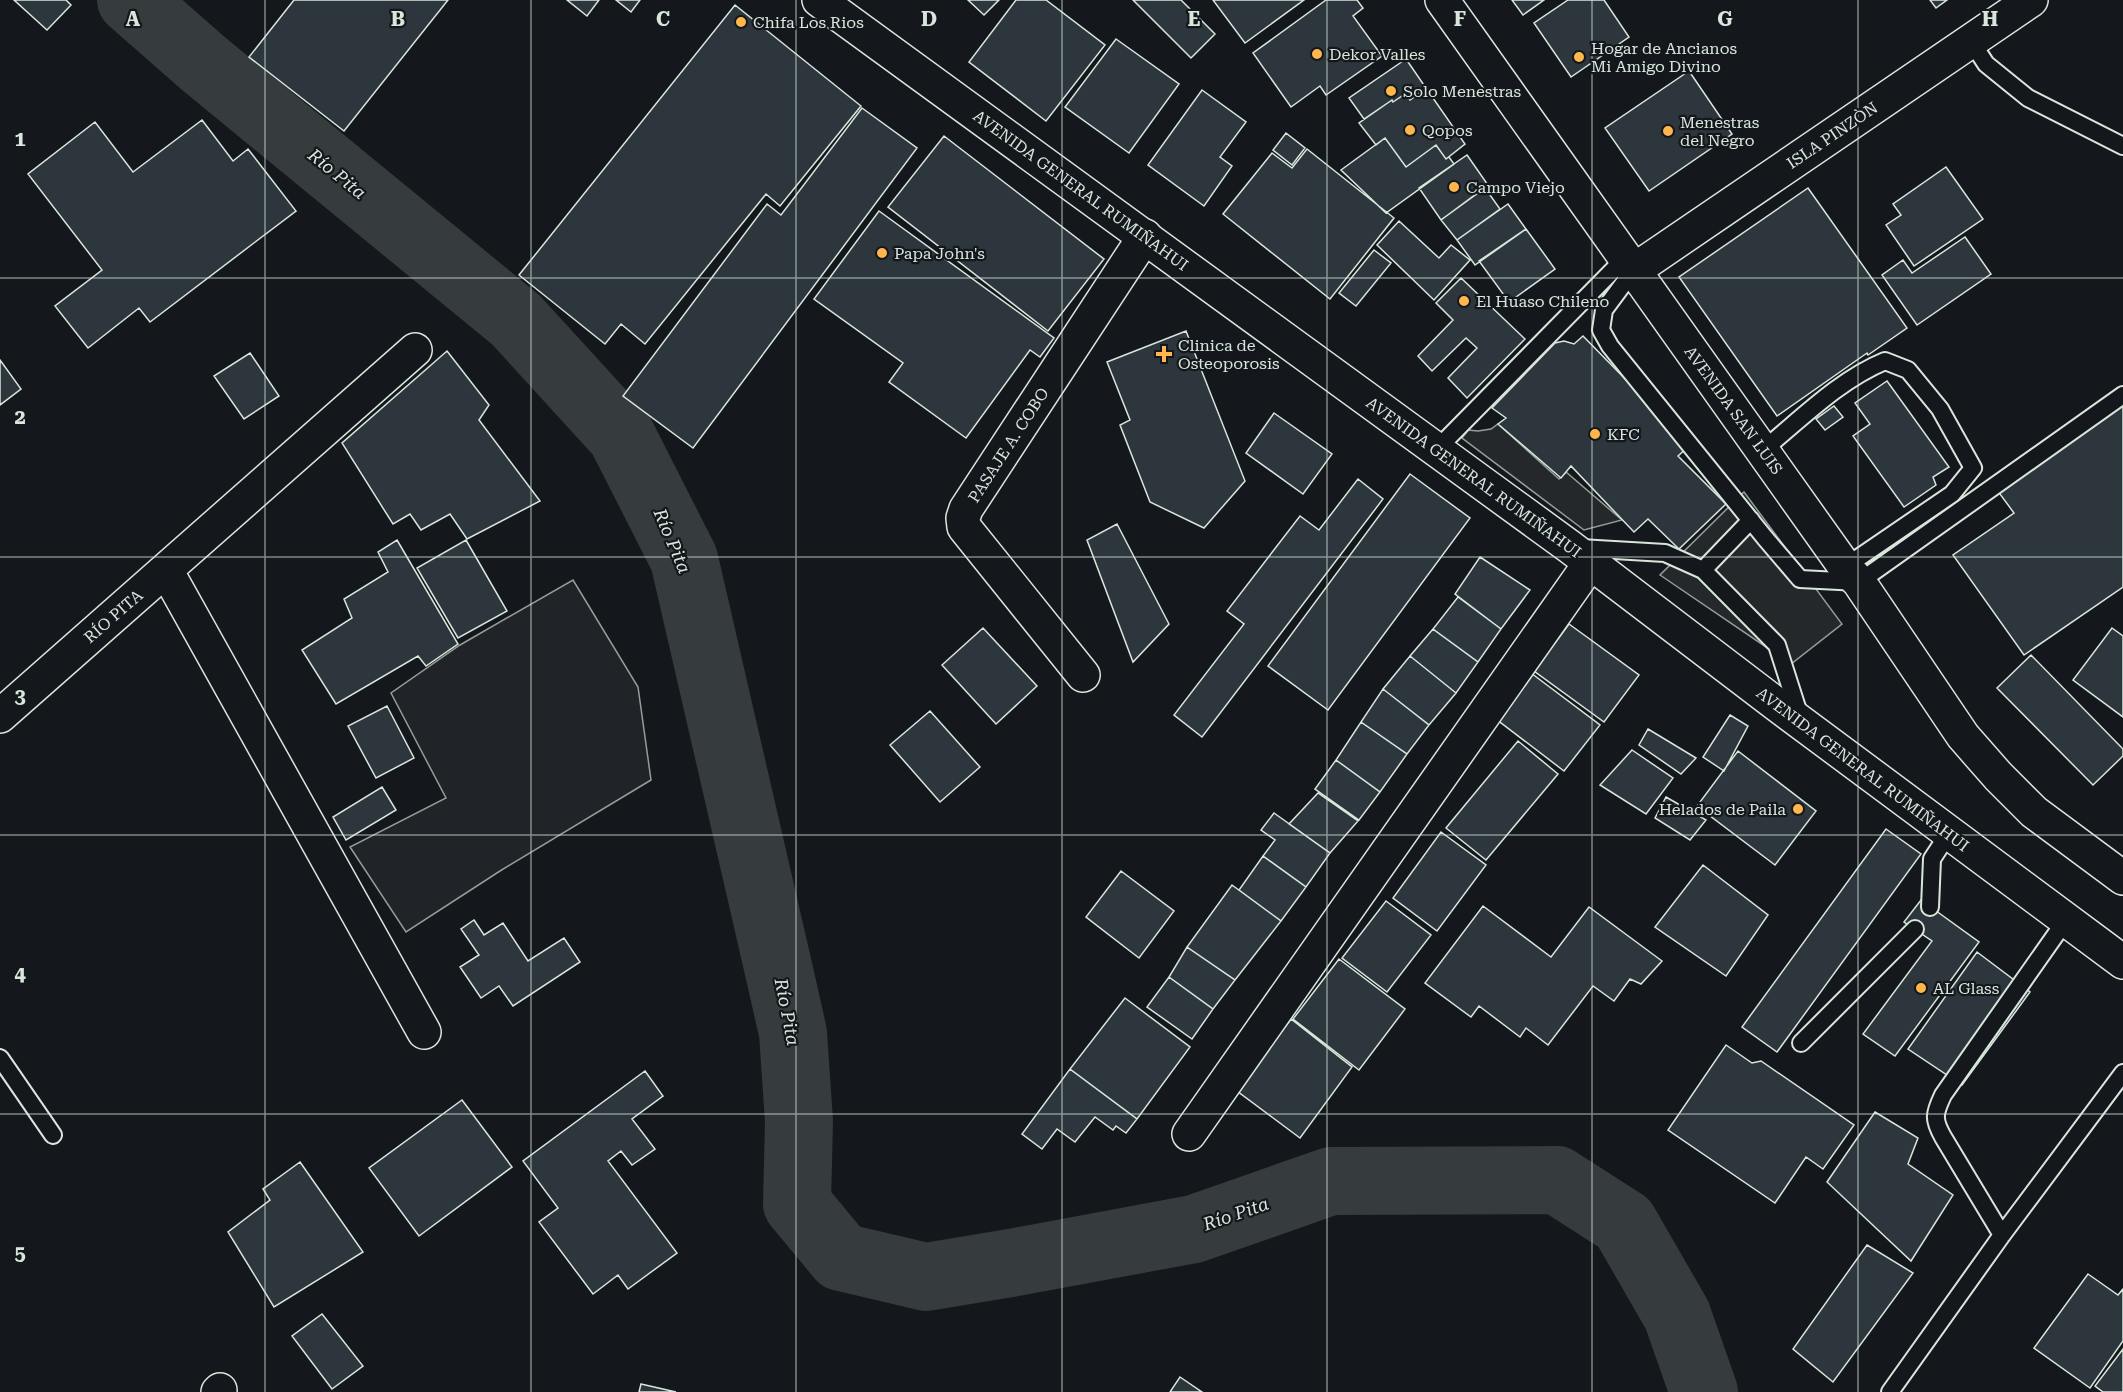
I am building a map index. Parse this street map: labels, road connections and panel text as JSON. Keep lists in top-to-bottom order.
{
  "streets": {
    "main road": [
      "ISLA PINZÒN",
      "AVENIDA GENERAL RUMIÑAHUI",
      "AVENIDA SAN LUIS",
      "PASAJE A. COBO",
      "RÍO PITA"
    ]
  },
  "crossings": [
    ["ISLA PINZÒN", "AVENIDA SAN LUIS"],
    ["AVENIDA GENERAL RUMIÑAHUI", "PASAJE A. COBO"]
  ],
  "water": ["Río Pita"],
  "places": {
    "other": [
      "Chifa Los Rios",
      "Dekor Valles",
      "Hogar de Ancianos Mi Amigo Divino",
      "Solo Menestras",
      "Qopos",
      "Menestras del Negro",
      "Campo Viejo",
      "Papa John's",
      "El Huaso Chileno",
      "KFC",
      "Helados de Paila",
      "AL Glass"
    ],
    "health": ["Clinica de Osteoporosis"]
  },
  "grid": {
    "columns": [
      "A",
      "B",
      "C",
      "D",
      "E",
      "F",
      "G",
      "H"
    ],
    "rows": [
      "1",
      "2",
      "3",
      "4",
      "5"
    ]
  }
}
